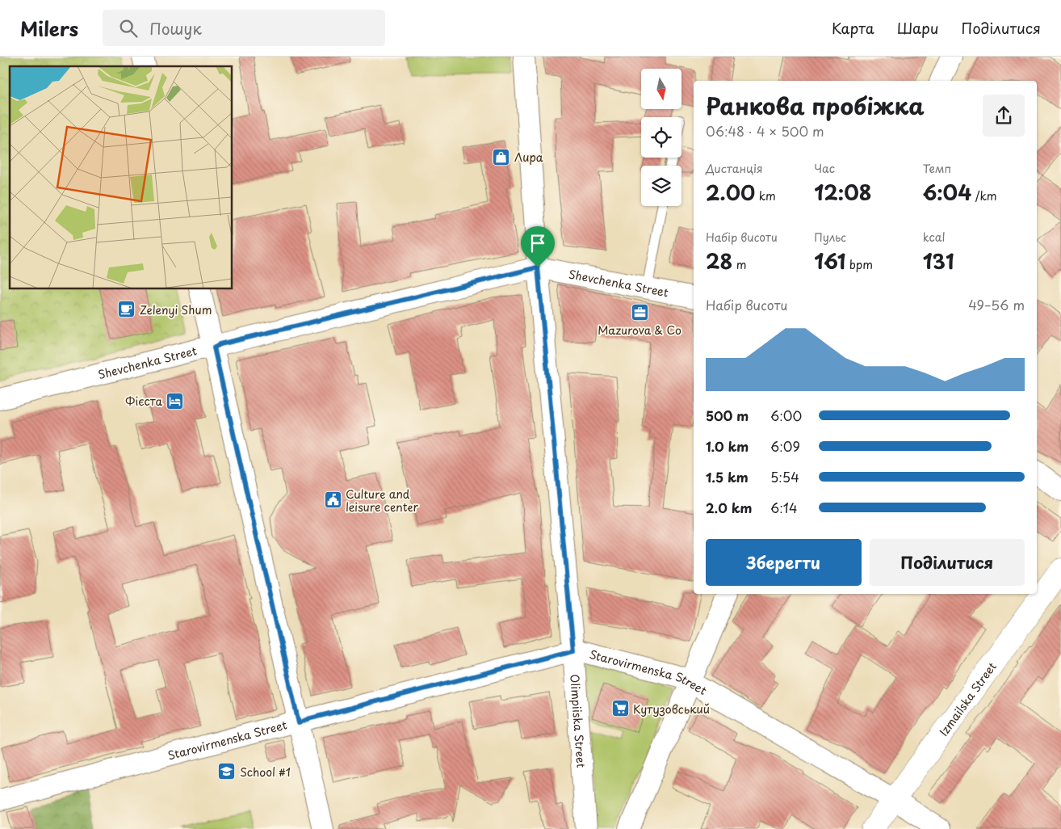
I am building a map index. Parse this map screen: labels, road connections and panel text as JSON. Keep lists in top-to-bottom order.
{
  "streets": {
    "main road": ["Izmailska Street"],
    "street": ["Shevchenka Street", "Starovirmenska Street", "Olimpiiska Street"]
  },
  "crossings": [
    ["Shevchenka Street", "Olimpiiska Street"],
    ["Starovirmenska Street", "Izmailska Street"],
    ["Starovirmenska Street", "Olimpiiska Street"]
  ],
  "places": {
    "shop": ["Лира"],
    "cafe": ["Zelenyi Shum"],
    "office": ["Mazurova & Co"],
    "hotel": ["Фієста"],
    "public building": ["Culture and leisure center"],
    "supermarket": ["Кутузовський"],
    "school or university": ["School #1"]
  },
  "north": "bottom",
  "page": {
    "header": "Milers",
    "search": "Пошук",
    "nav": ["Карта", "Шари", "Поділитися"],
    "heading": ["Ранкова пробіжка", "06:48 · 4 × 500 m"],
    "stats": [
      ["Дистанція", "2.00 km"],
      ["Час", "12:08"],
      ["Темп", "6:04 /km"],
      ["Набір висоти", "28 m"],
      ["Пульс", "161 bpm"],
      ["kcal", "131"]
    ],
    "chart": ["Набір висоти", "49–56 m"],
    "list": [
      {
        "name": "500 m",
        "note": "6:00"
      },
      {
        "name": "1.0 km",
        "note": "6:09"
      },
      {
        "name": "1.5 km",
        "note": "5:54"
      },
      {
        "name": "2.0 km",
        "note": "6:14"
      }
    ],
    "buttons": ["Зберегти", "Поділитися"]
  }
}
